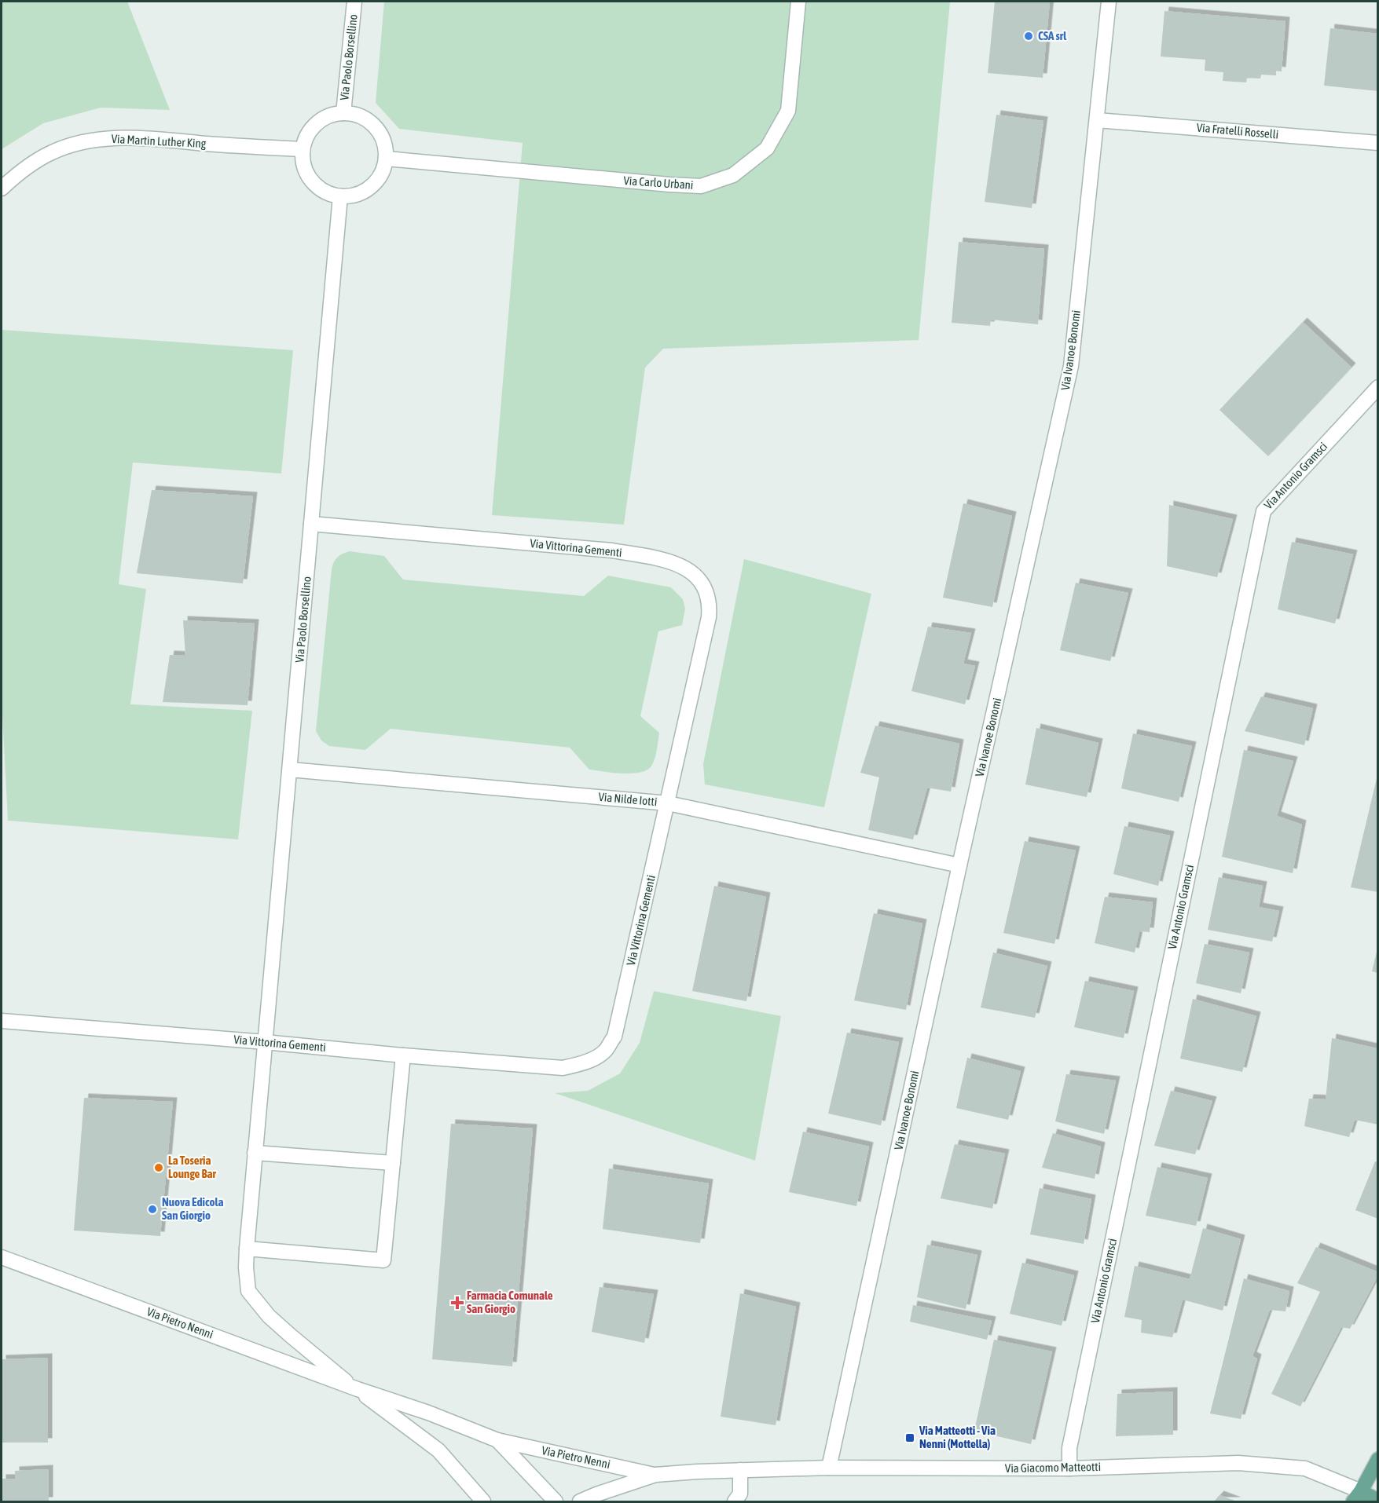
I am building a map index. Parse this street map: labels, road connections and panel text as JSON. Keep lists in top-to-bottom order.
{
  "streets": {
    "street": [
      "Via Paolo Borsellino",
      "Via Fratelli Rosselli",
      "Via Martin Luther King",
      "Via Carlo Urbani",
      "Via Ivanoe Bonomi",
      "Via Antonio Gramsci",
      "Via Vittorina Gementi",
      "Via Nilde Iotti",
      "Via Pietro Nenni",
      "Via Giacomo Matteotti"
    ]
  },
  "crossings": [
    ["Via Paolo Borsellino", "Via Martin Luther King"],
    ["Via Paolo Borsellino", "Via Carlo Urbani"],
    ["Via Paolo Borsellino", "Via Vittorina Gementi"],
    ["Via Paolo Borsellino", "Via Nilde Iotti"],
    ["Via Paolo Borsellino", "Via Pietro Nenni"],
    ["Via Fratelli Rosselli", "Via Ivanoe Bonomi"],
    ["Via Martin Luther King", "Via Carlo Urbani"],
    ["Via Ivanoe Bonomi", "Via Nilde Iotti"],
    ["Via Ivanoe Bonomi", "Via Giacomo Matteotti"],
    ["Via Antonio Gramsci", "Via Giacomo Matteotti"],
    ["Via Vittorina Gementi", "Via Nilde Iotti"],
    ["Via Pietro Nenni", "Via Giacomo Matteotti"]
  ],
  "places": {
    "other": ["CSA srl", "La Toseria Lounge Bar", "Nuova Edicola San Giorgio"],
    "health": ["Farmacia Comunale San Giorgio"],
    "transit": ["Via Matteotti - Via Nenni (Mottella)"]
  }
}
